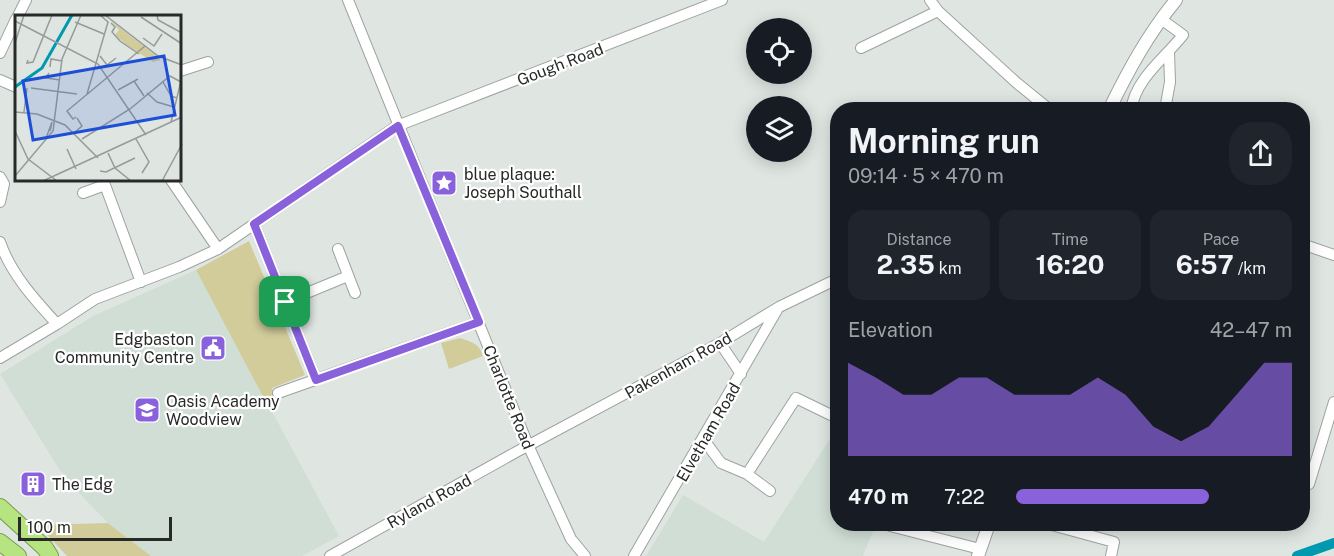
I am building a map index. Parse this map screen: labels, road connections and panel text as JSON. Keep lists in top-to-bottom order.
{
  "streets": {
    "street": [
      "Gough Road",
      "Pakenham Road",
      "Charlotte Road",
      "Elvetham Road",
      "Ryland Road"
    ]
  },
  "crossings": [
    ["Gough Road", "Charlotte Road"],
    ["Pakenham Road", "Charlotte Road"],
    ["Pakenham Road", "Elvetham Road"],
    ["Pakenham Road", "Ryland Road"],
    ["Charlotte Road", "Ryland Road"]
  ],
  "places": {
    "place": ["blue plaque: Joseph Southall"],
    "public building": ["Edgbaston Community Centre"],
    "school or university": ["Oasis Academy Woodview"],
    "building": ["The Edg"]
  },
  "scale_bar": "100 m",
  "page": {
    "heading": ["Morning run", "09:14 · 5 × 470 m"],
    "stats": [
      ["Distance", "2.35 km"],
      ["Time", "16:20"],
      ["Pace", "6:57 /km"]
    ],
    "chart": ["Elevation", "42–47 m"],
    "list": [
      {
        "name": "470 m",
        "note": "7:22"
      }
    ],
    "scale": "100 m"
  }
}
